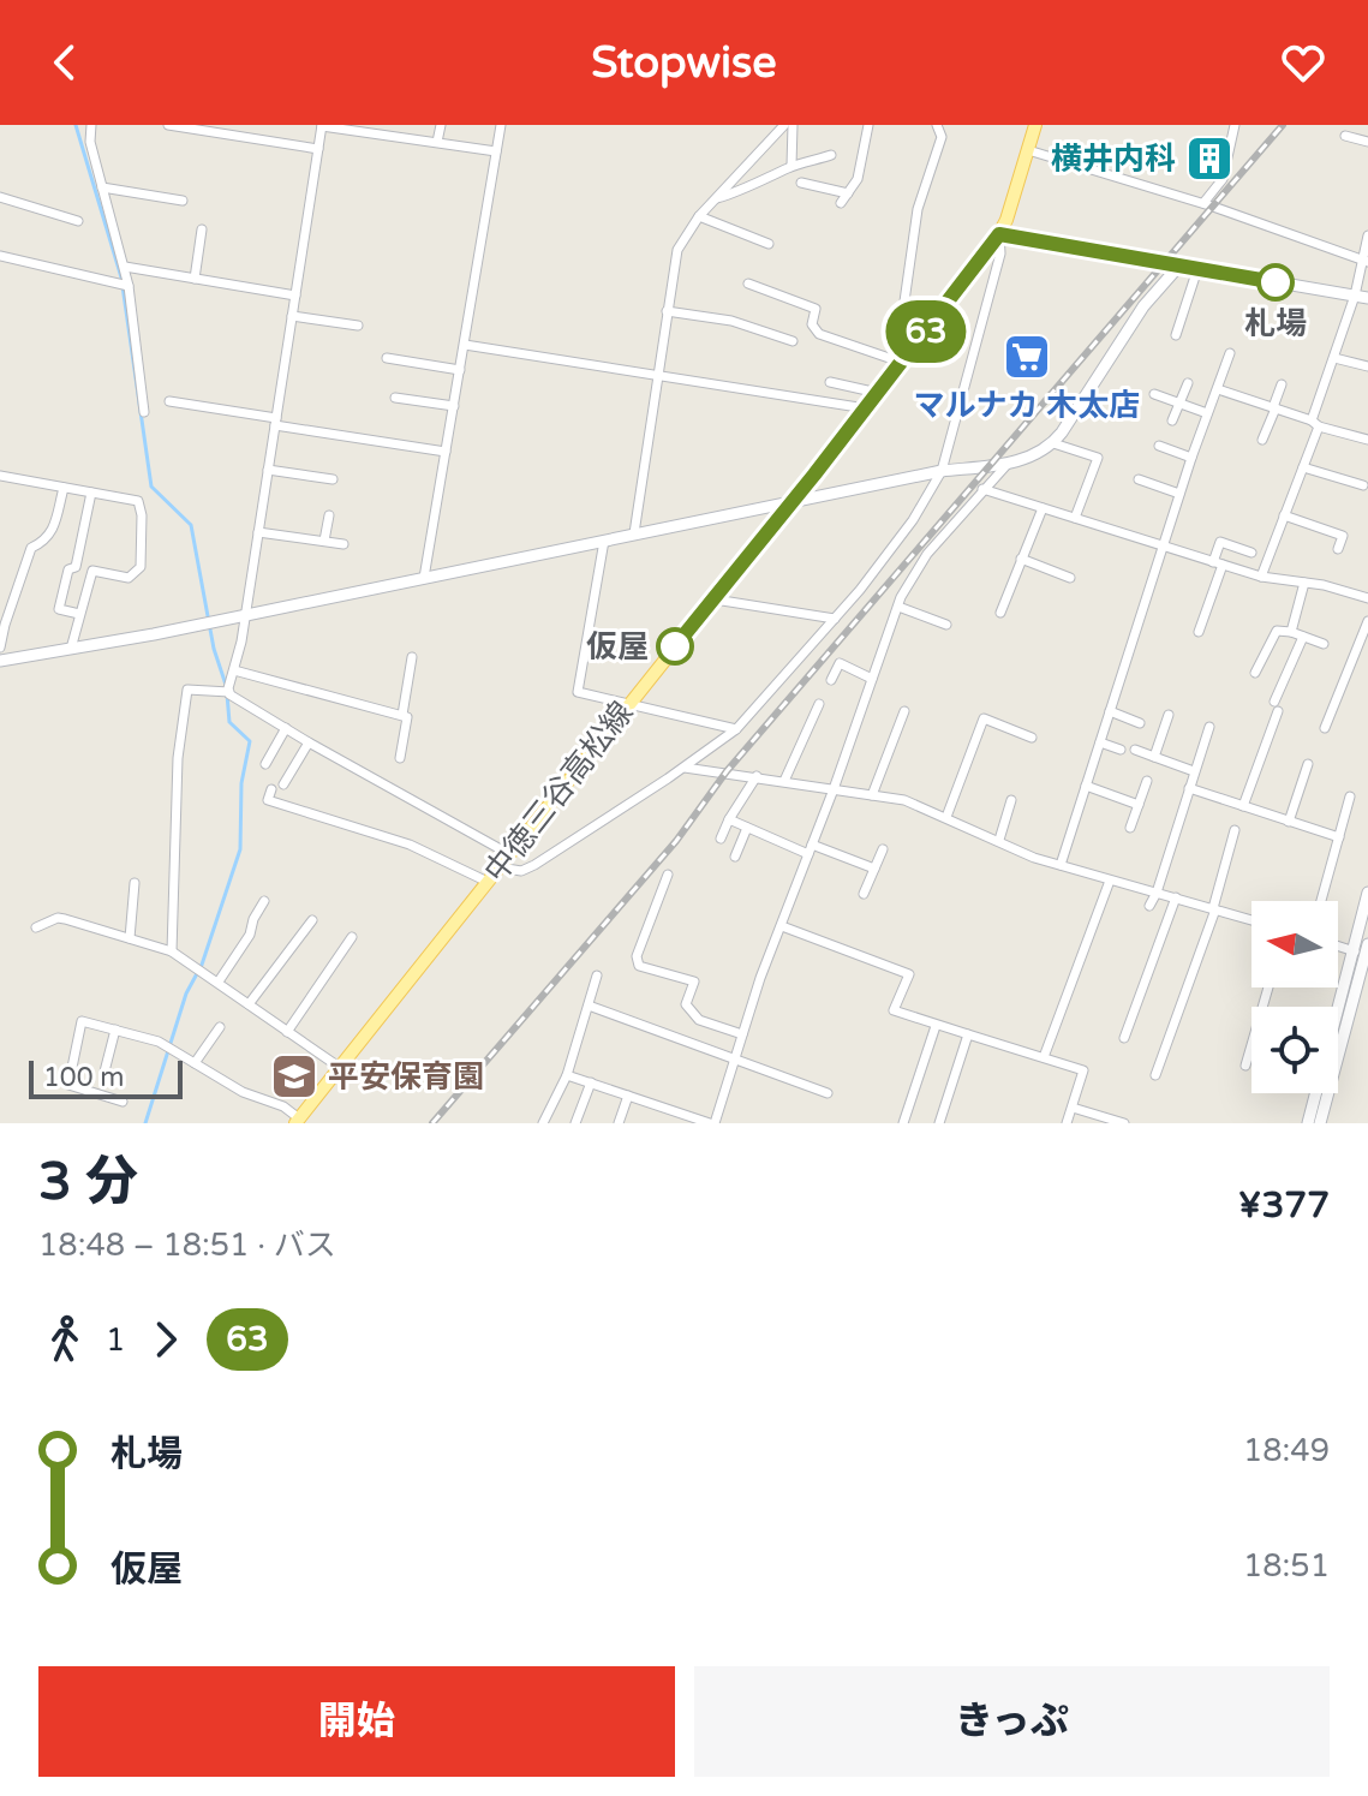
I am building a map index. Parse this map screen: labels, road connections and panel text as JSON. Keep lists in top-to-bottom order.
{
  "streets": {
    "main road": ["中徳三谷高松線"]
  },
  "places": {
    "building": ["横井内科"],
    "other": ["札場", "仮屋"],
    "supermarket": ["マルナカ 木太店"],
    "school or university": ["平安保育園"]
  },
  "lines": ["bus line 63"],
  "scale_bar": "100 m",
  "north": "left",
  "page": {
    "header": "Stopwise",
    "on_map": "63",
    "scale": "100 m",
    "heading": ["3 分", "18:48 – 18:51 · バス", "¥377"],
    "legs": ["1", "63"],
    "list": [
      {
        "name": "札場",
        "value": "18:49"
      },
      {
        "name": "仮屋",
        "value": "18:51"
      }
    ],
    "buttons": ["開始", "きっぷ"]
  }
}
